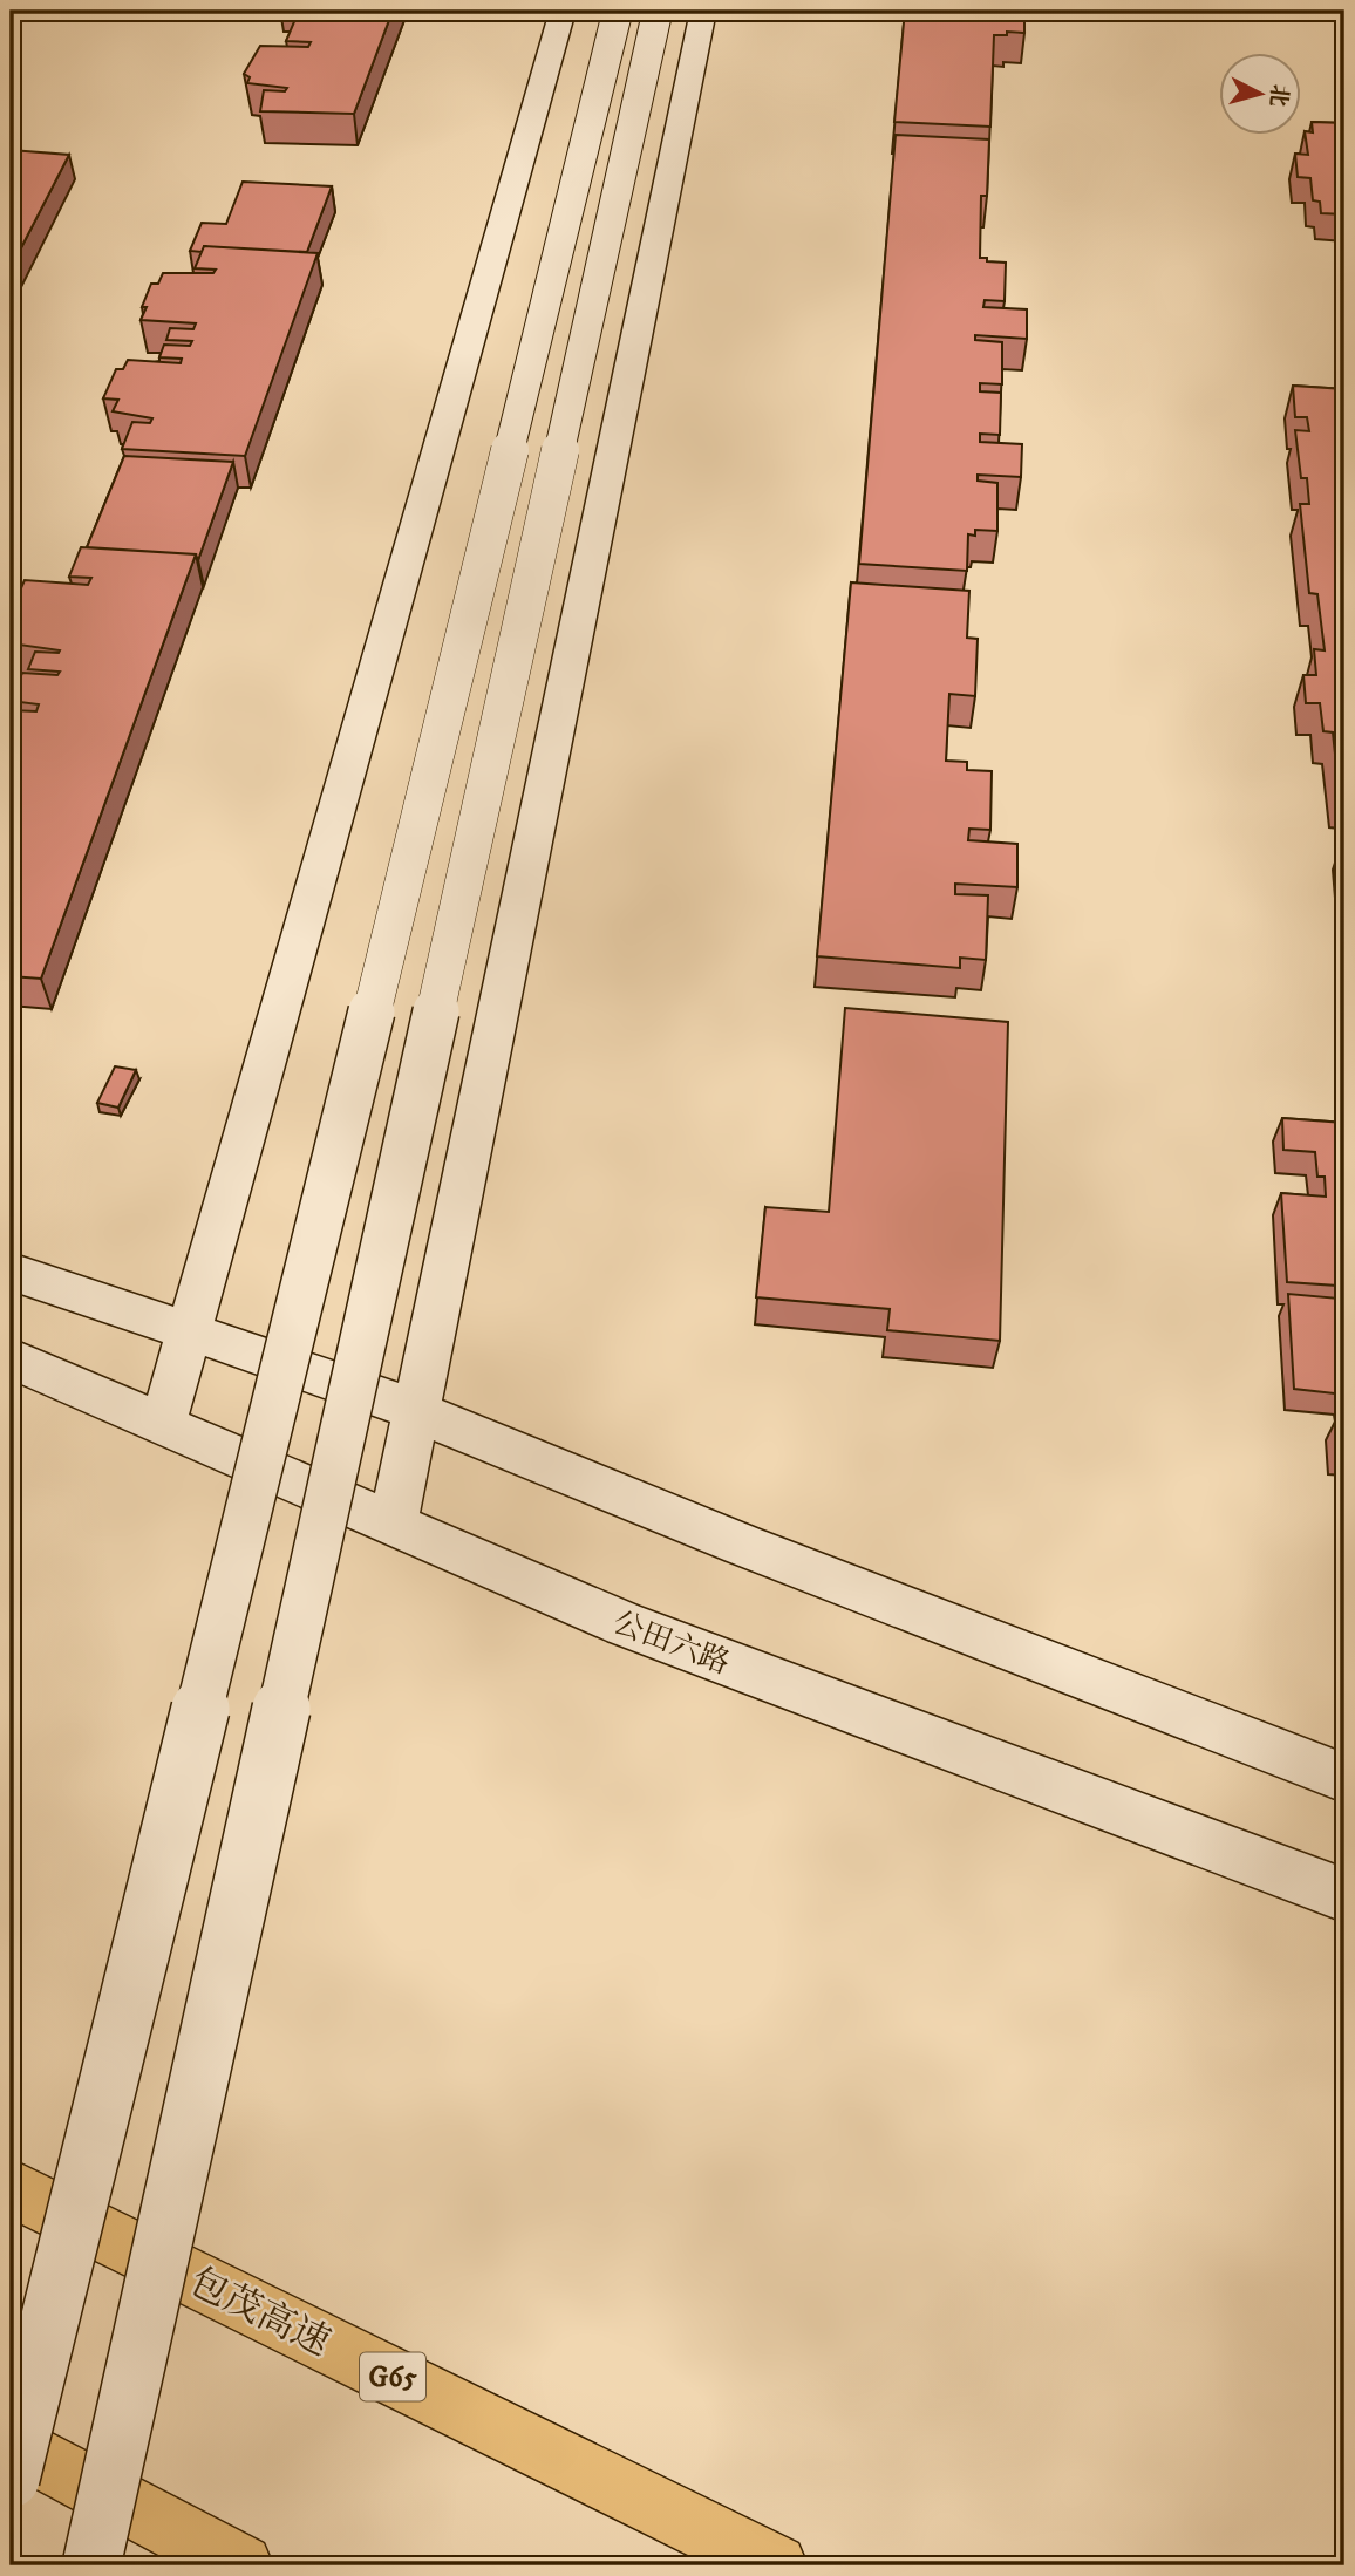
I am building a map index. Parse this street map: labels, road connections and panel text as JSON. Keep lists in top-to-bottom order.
{
  "streets": {
    "highway": ["包茂高速", "G65"],
    "street": ["公田六路"]
  },
  "north": "right"
}
